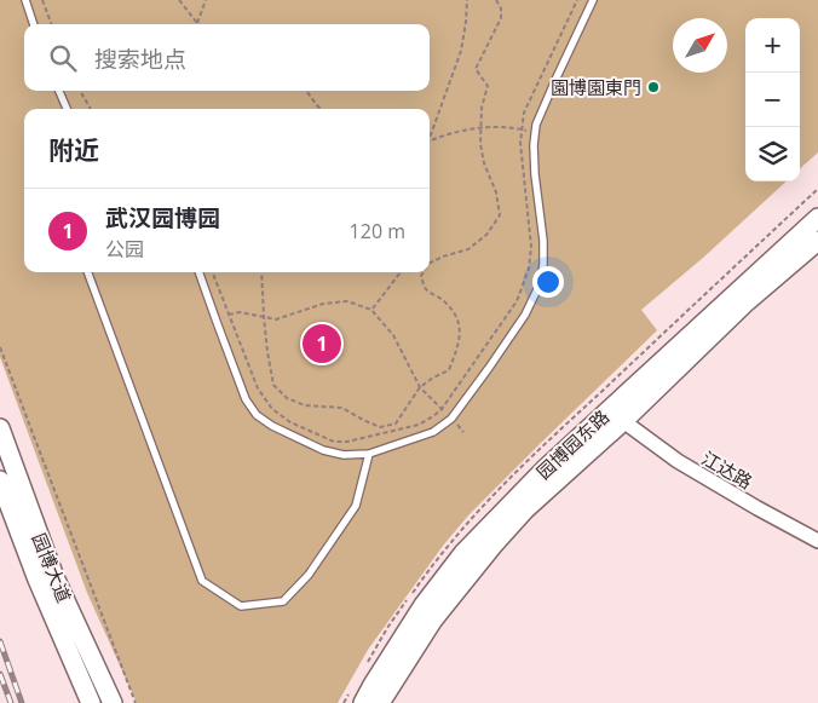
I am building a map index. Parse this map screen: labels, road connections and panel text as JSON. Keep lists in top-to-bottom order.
{
  "streets": {
    "main road": ["园博园东路", "园博大道"],
    "street": ["江达路"]
  },
  "crossings": [
    ["园博园东路", "江达路"]
  ],
  "places": ["園博園東門"],
  "north": "top right",
  "page": {
    "map_buttons": ["+", "−"],
    "search": "搜索地点",
    "heading": "附近",
    "list": [
      {
        "mark": "1",
        "name": "武汉园博园",
        "note": "公园",
        "value": "120 m"
      }
    ],
    "pins": "1"
  }
}
